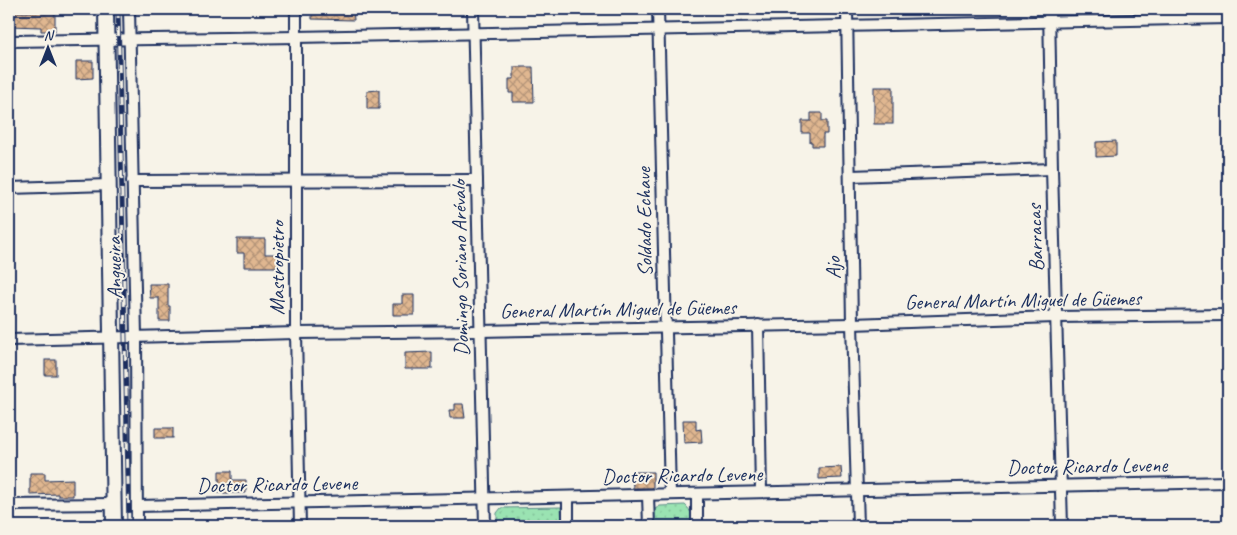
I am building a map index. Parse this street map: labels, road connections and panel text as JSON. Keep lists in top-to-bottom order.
{
  "streets": {
    "street": [
      "Soldado Echave",
      "Barracas",
      "Angueira",
      "Mastropietro",
      "Domingo Soriano Arévalo",
      "Ajo",
      "General Martín Miguel de Güemes",
      "Doctor Ricardo Levene"
    ]
  },
  "crossings": [
    ["Soldado Echave", "General Martín Miguel de Güemes"],
    ["Soldado Echave", "Doctor Ricardo Levene"],
    ["Barracas", "General Martín Miguel de Güemes"],
    ["Barracas", "Doctor Ricardo Levene"],
    ["Angueira", "General Martín Miguel de Güemes"],
    ["Angueira", "Doctor Ricardo Levene"],
    ["Mastropietro", "General Martín Miguel de Güemes"],
    ["Mastropietro", "Doctor Ricardo Levene"],
    ["Domingo Soriano Arévalo", "General Martín Miguel de Güemes"],
    ["Domingo Soriano Arévalo", "Doctor Ricardo Levene"],
    ["Ajo", "General Martín Miguel de Güemes"],
    ["Ajo", "Doctor Ricardo Levene"]
  ],
  "north": "top"
}
